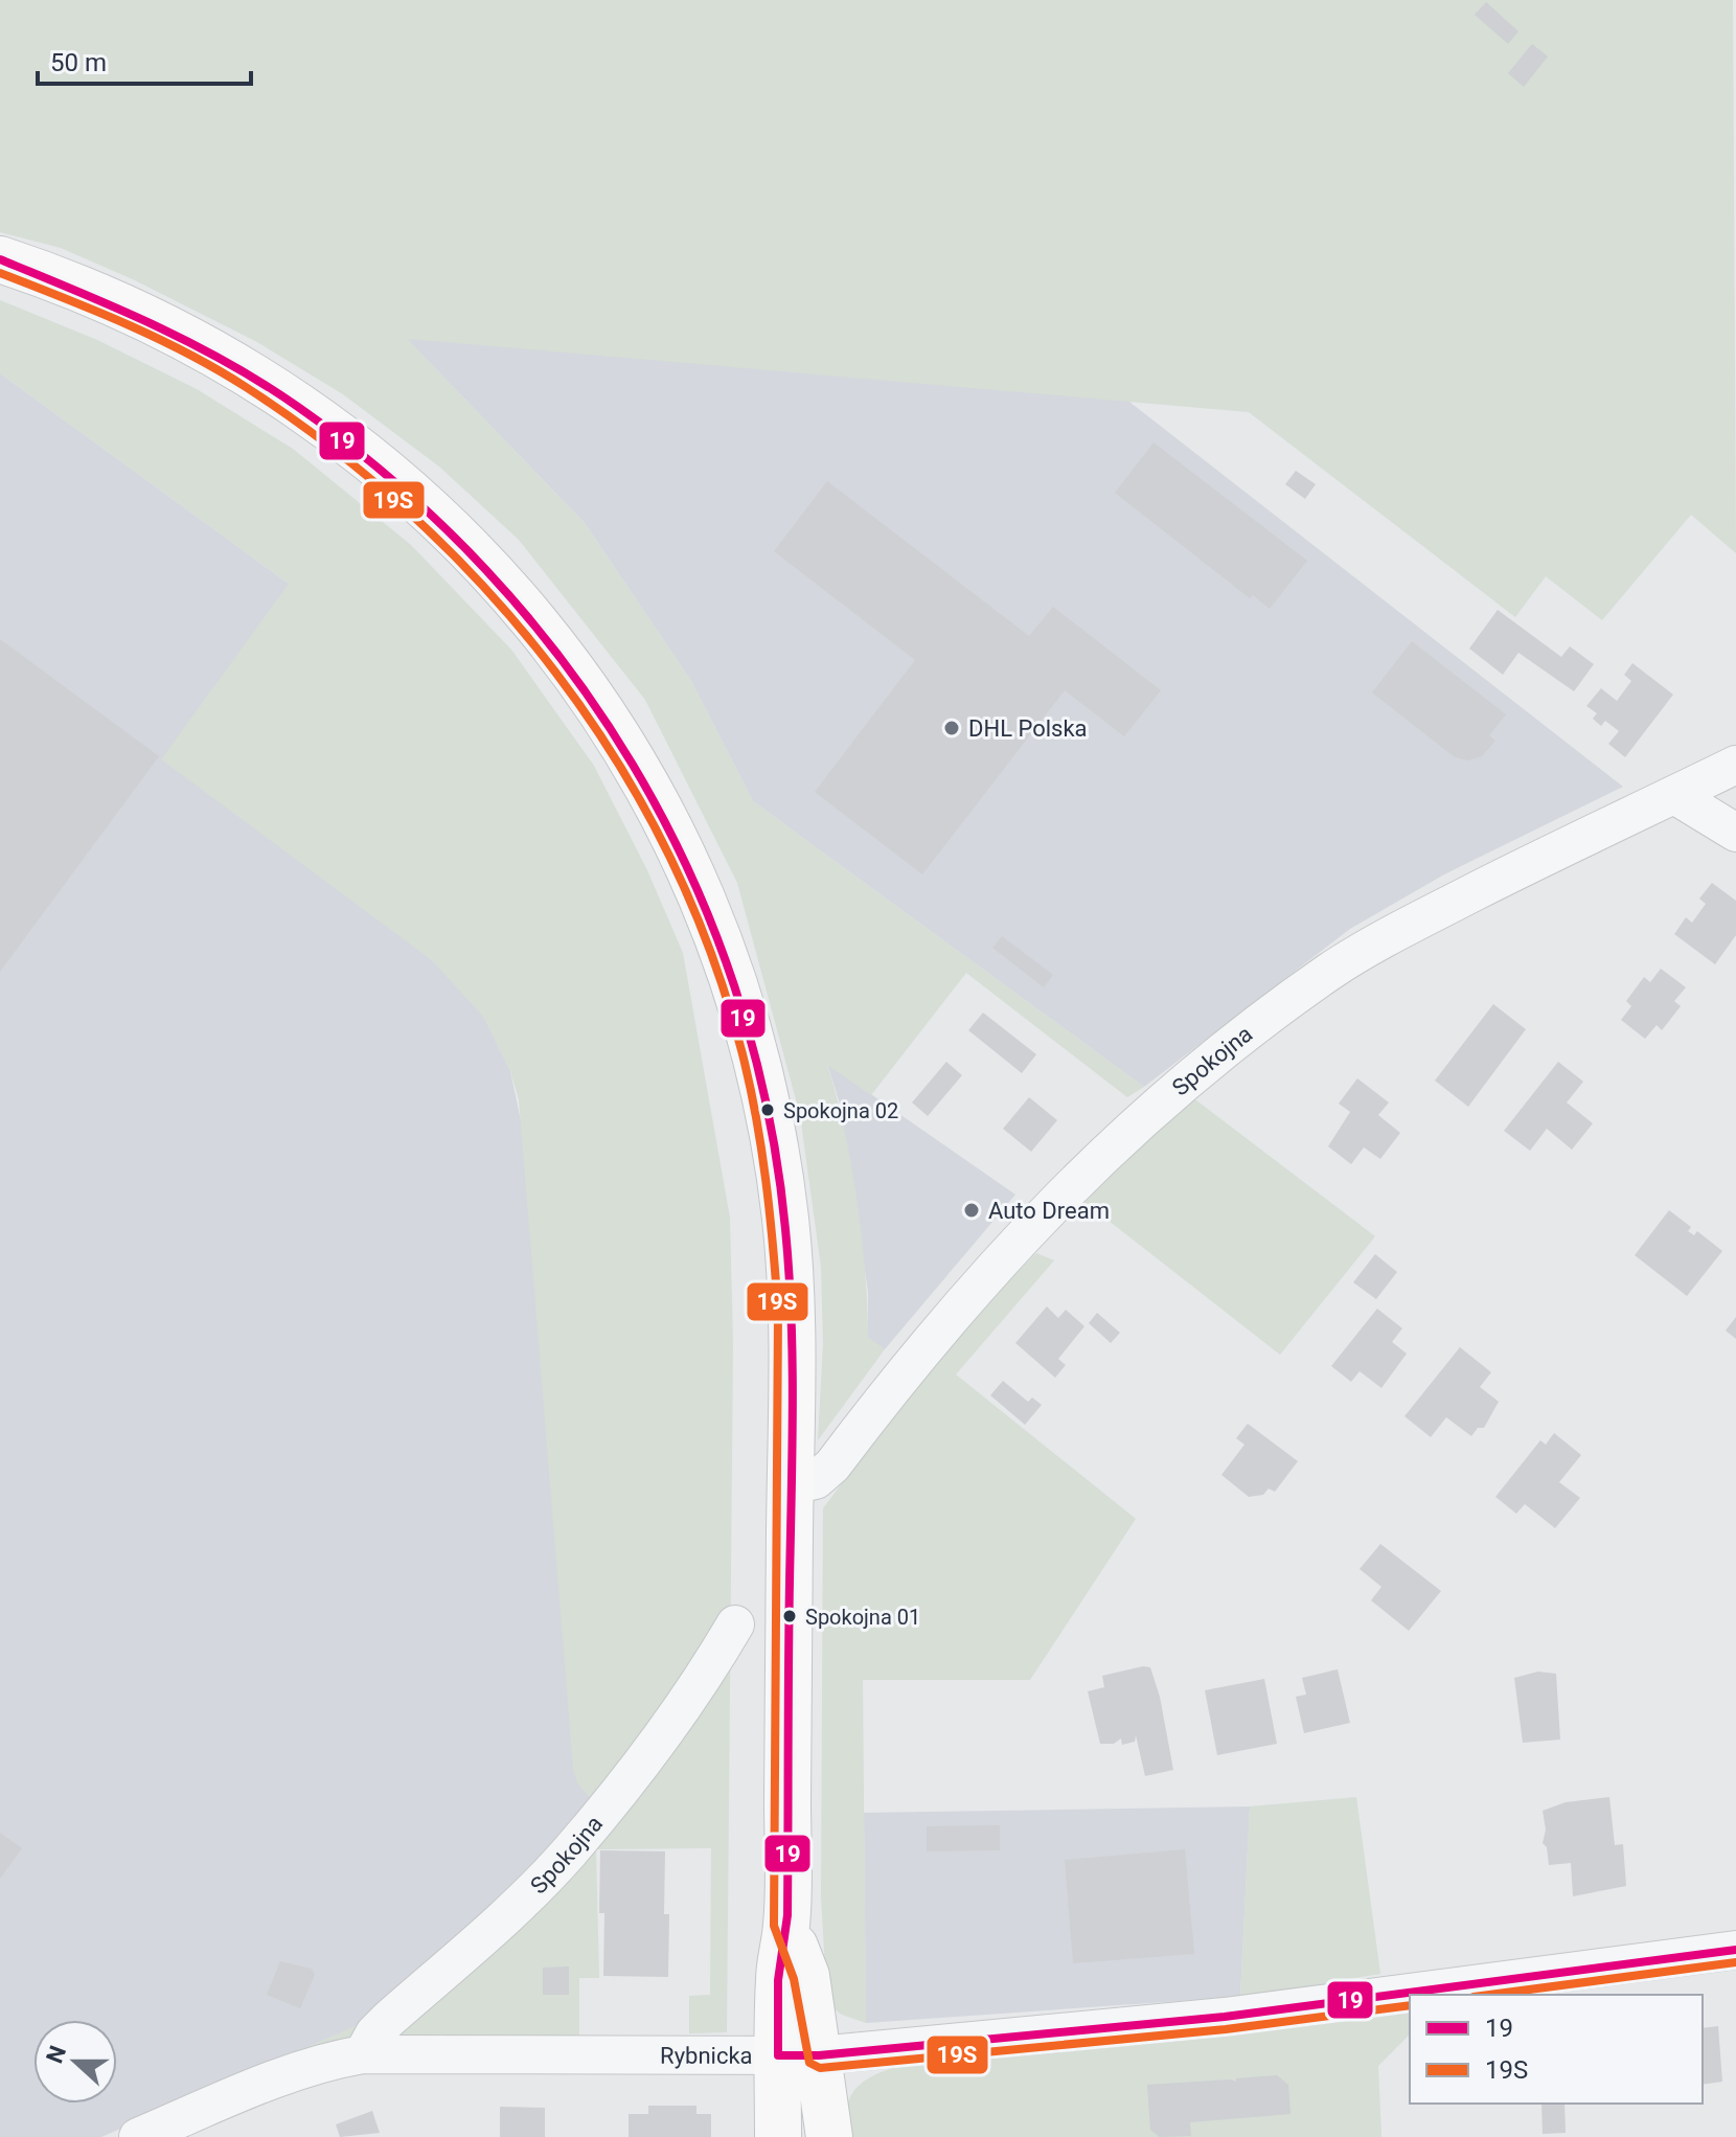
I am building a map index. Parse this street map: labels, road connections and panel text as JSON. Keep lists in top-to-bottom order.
{
  "streets": {
    "street": ["Spokojna", "Rybnicka"]
  },
  "crossings": [
    ["Spokojna", "Rybnicka"]
  ],
  "places": [
    "DHL Polska",
    "Spokojna 02",
    "Auto Dream",
    "Spokojna 01"
  ],
  "lines": ["transit line 19", "transit line 19S"],
  "legend": ["19", "19S"],
  "scale_bar": "50 m",
  "north": "left"
}
